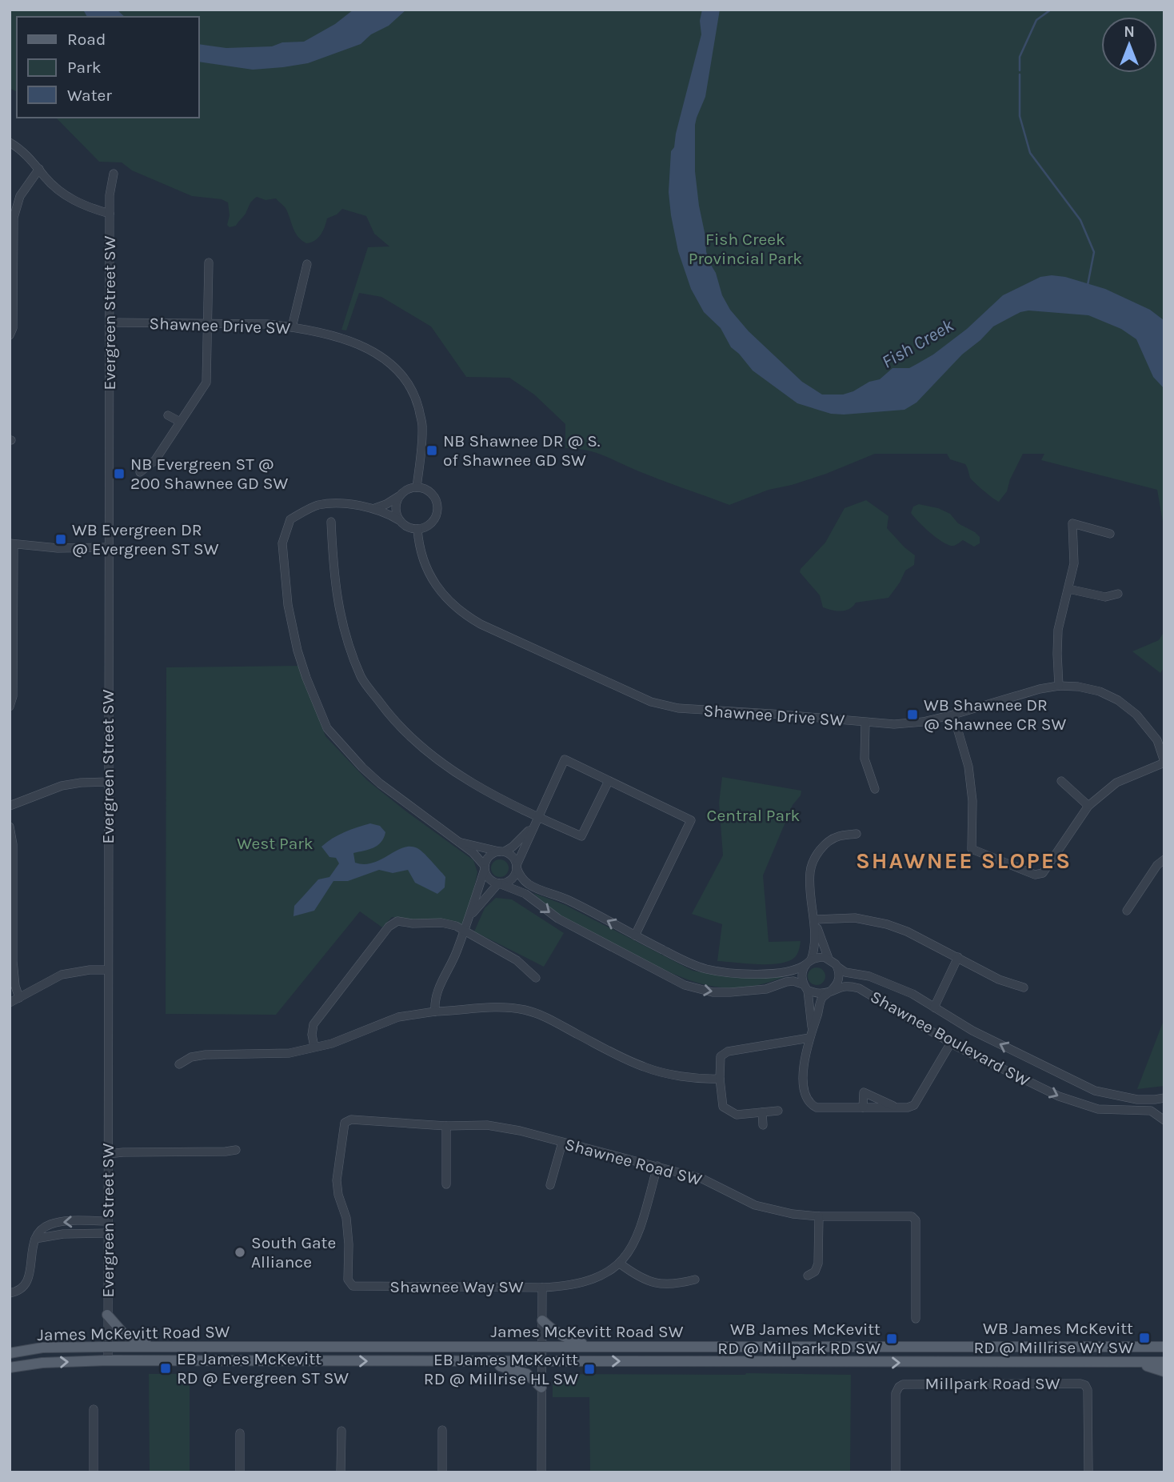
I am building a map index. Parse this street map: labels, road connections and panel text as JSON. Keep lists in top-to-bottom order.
{
  "streets": {
    "main road": ["James McKevitt Road SW"],
    "street": [
      "Evergreen Street SW",
      "Shawnee Drive SW",
      "Shawnee Boulevard SW",
      "Shawnee Road SW",
      "Shawnee Way SW",
      "Millpark Road SW"
    ]
  },
  "crossings": [
    ["Evergreen Street SW", "Shawnee Drive SW"],
    ["Evergreen Street SW", "James McKevitt Road SW"],
    ["Shawnee Road SW", "Shawnee Way SW"]
  ],
  "districts": ["SHAWNEE SLOPES"],
  "water": ["Fish Creek"],
  "parks": ["Fish Creek Provincial Park", "Central Park", "West Park"],
  "places": {
    "transit": [
      "NB Shawnee DR @ S. of Shawnee GD SW",
      "NB Evergreen ST @ 200 Shawnee GD SW",
      "WB Evergreen DR @ Evergreen ST SW",
      "WB Shawnee DR @ Shawnee CR SW",
      "WB James McKevitt RD @ Millrise WY SW",
      "WB James McKevitt RD @ Millpark RD SW",
      "EB James McKevitt RD @ Evergreen ST SW",
      "EB James McKevitt RD @ Millrise HL SW"
    ],
    "other": ["South Gate Alliance"]
  },
  "legend": ["Road", "Park", "Water"],
  "north": "top"
}
